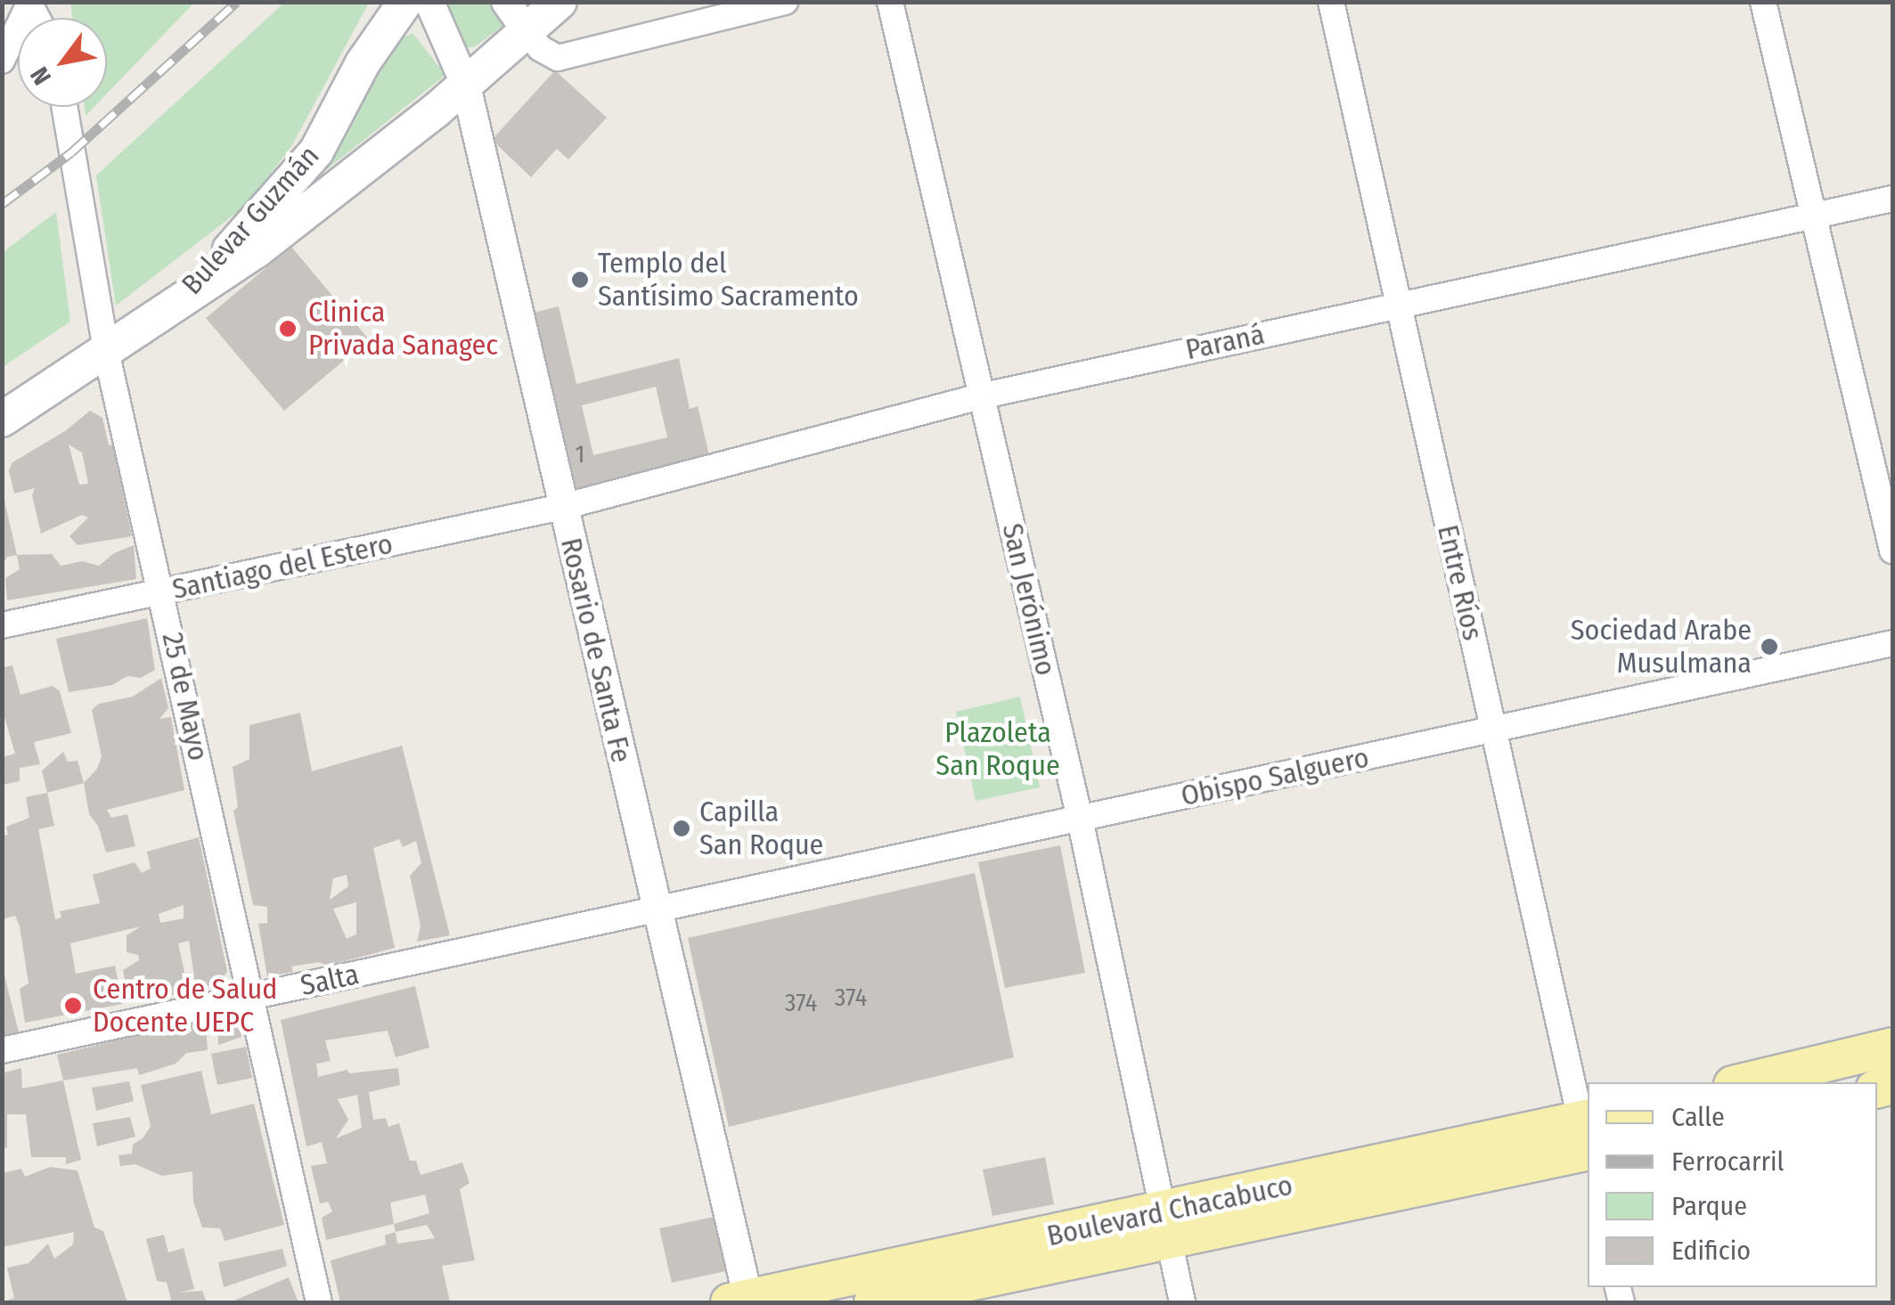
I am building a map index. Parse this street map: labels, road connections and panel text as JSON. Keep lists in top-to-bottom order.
{
  "streets": {
    "main road": ["Bulevar Guzmán", "Boulevard Chacabuco"],
    "street": [
      "Paraná",
      "Santiago del Estero",
      "Entre Ríos",
      "San Jerónimo",
      "Rosario de Santa Fe",
      "25 de Mayo",
      "Obispo Salguero",
      "Salta"
    ]
  },
  "crossings": [
    ["Bulevar Guzmán", "Rosario de Santa Fe"],
    ["Bulevar Guzmán", "25 de Mayo"],
    ["Paraná", "Santiago del Estero"],
    ["Paraná", "Entre Ríos"],
    ["Paraná", "San Jerónimo"],
    ["Paraná", "Rosario de Santa Fe"],
    ["Santiago del Estero", "Rosario de Santa Fe"],
    ["Santiago del Estero", "25 de Mayo"],
    ["Entre Ríos", "Obispo Salguero"],
    ["Entre Ríos", "Boulevard Chacabuco"],
    ["San Jerónimo", "Obispo Salguero"],
    ["San Jerónimo", "Boulevard Chacabuco"],
    ["Rosario de Santa Fe", "Obispo Salguero"],
    ["Rosario de Santa Fe", "Salta"],
    ["Rosario de Santa Fe", "Boulevard Chacabuco"],
    ["25 de Mayo", "Salta"],
    ["Obispo Salguero", "Salta"]
  ],
  "parks": ["Plazoleta San Roque"],
  "places": [
    "Templo del Santísimo Sacramento",
    "Clinica Privada Sanagec",
    "Sociedad Arabe Musulmana",
    "Capilla San Roque",
    "Centro de Salud Docente UEPC"
  ],
  "house_numbers": ["1", "374", "374"],
  "legend": [
    "Calle",
    "Ferrocarril",
    "Parque",
    "Edificio"
  ],
  "north": "bottom left"
}
